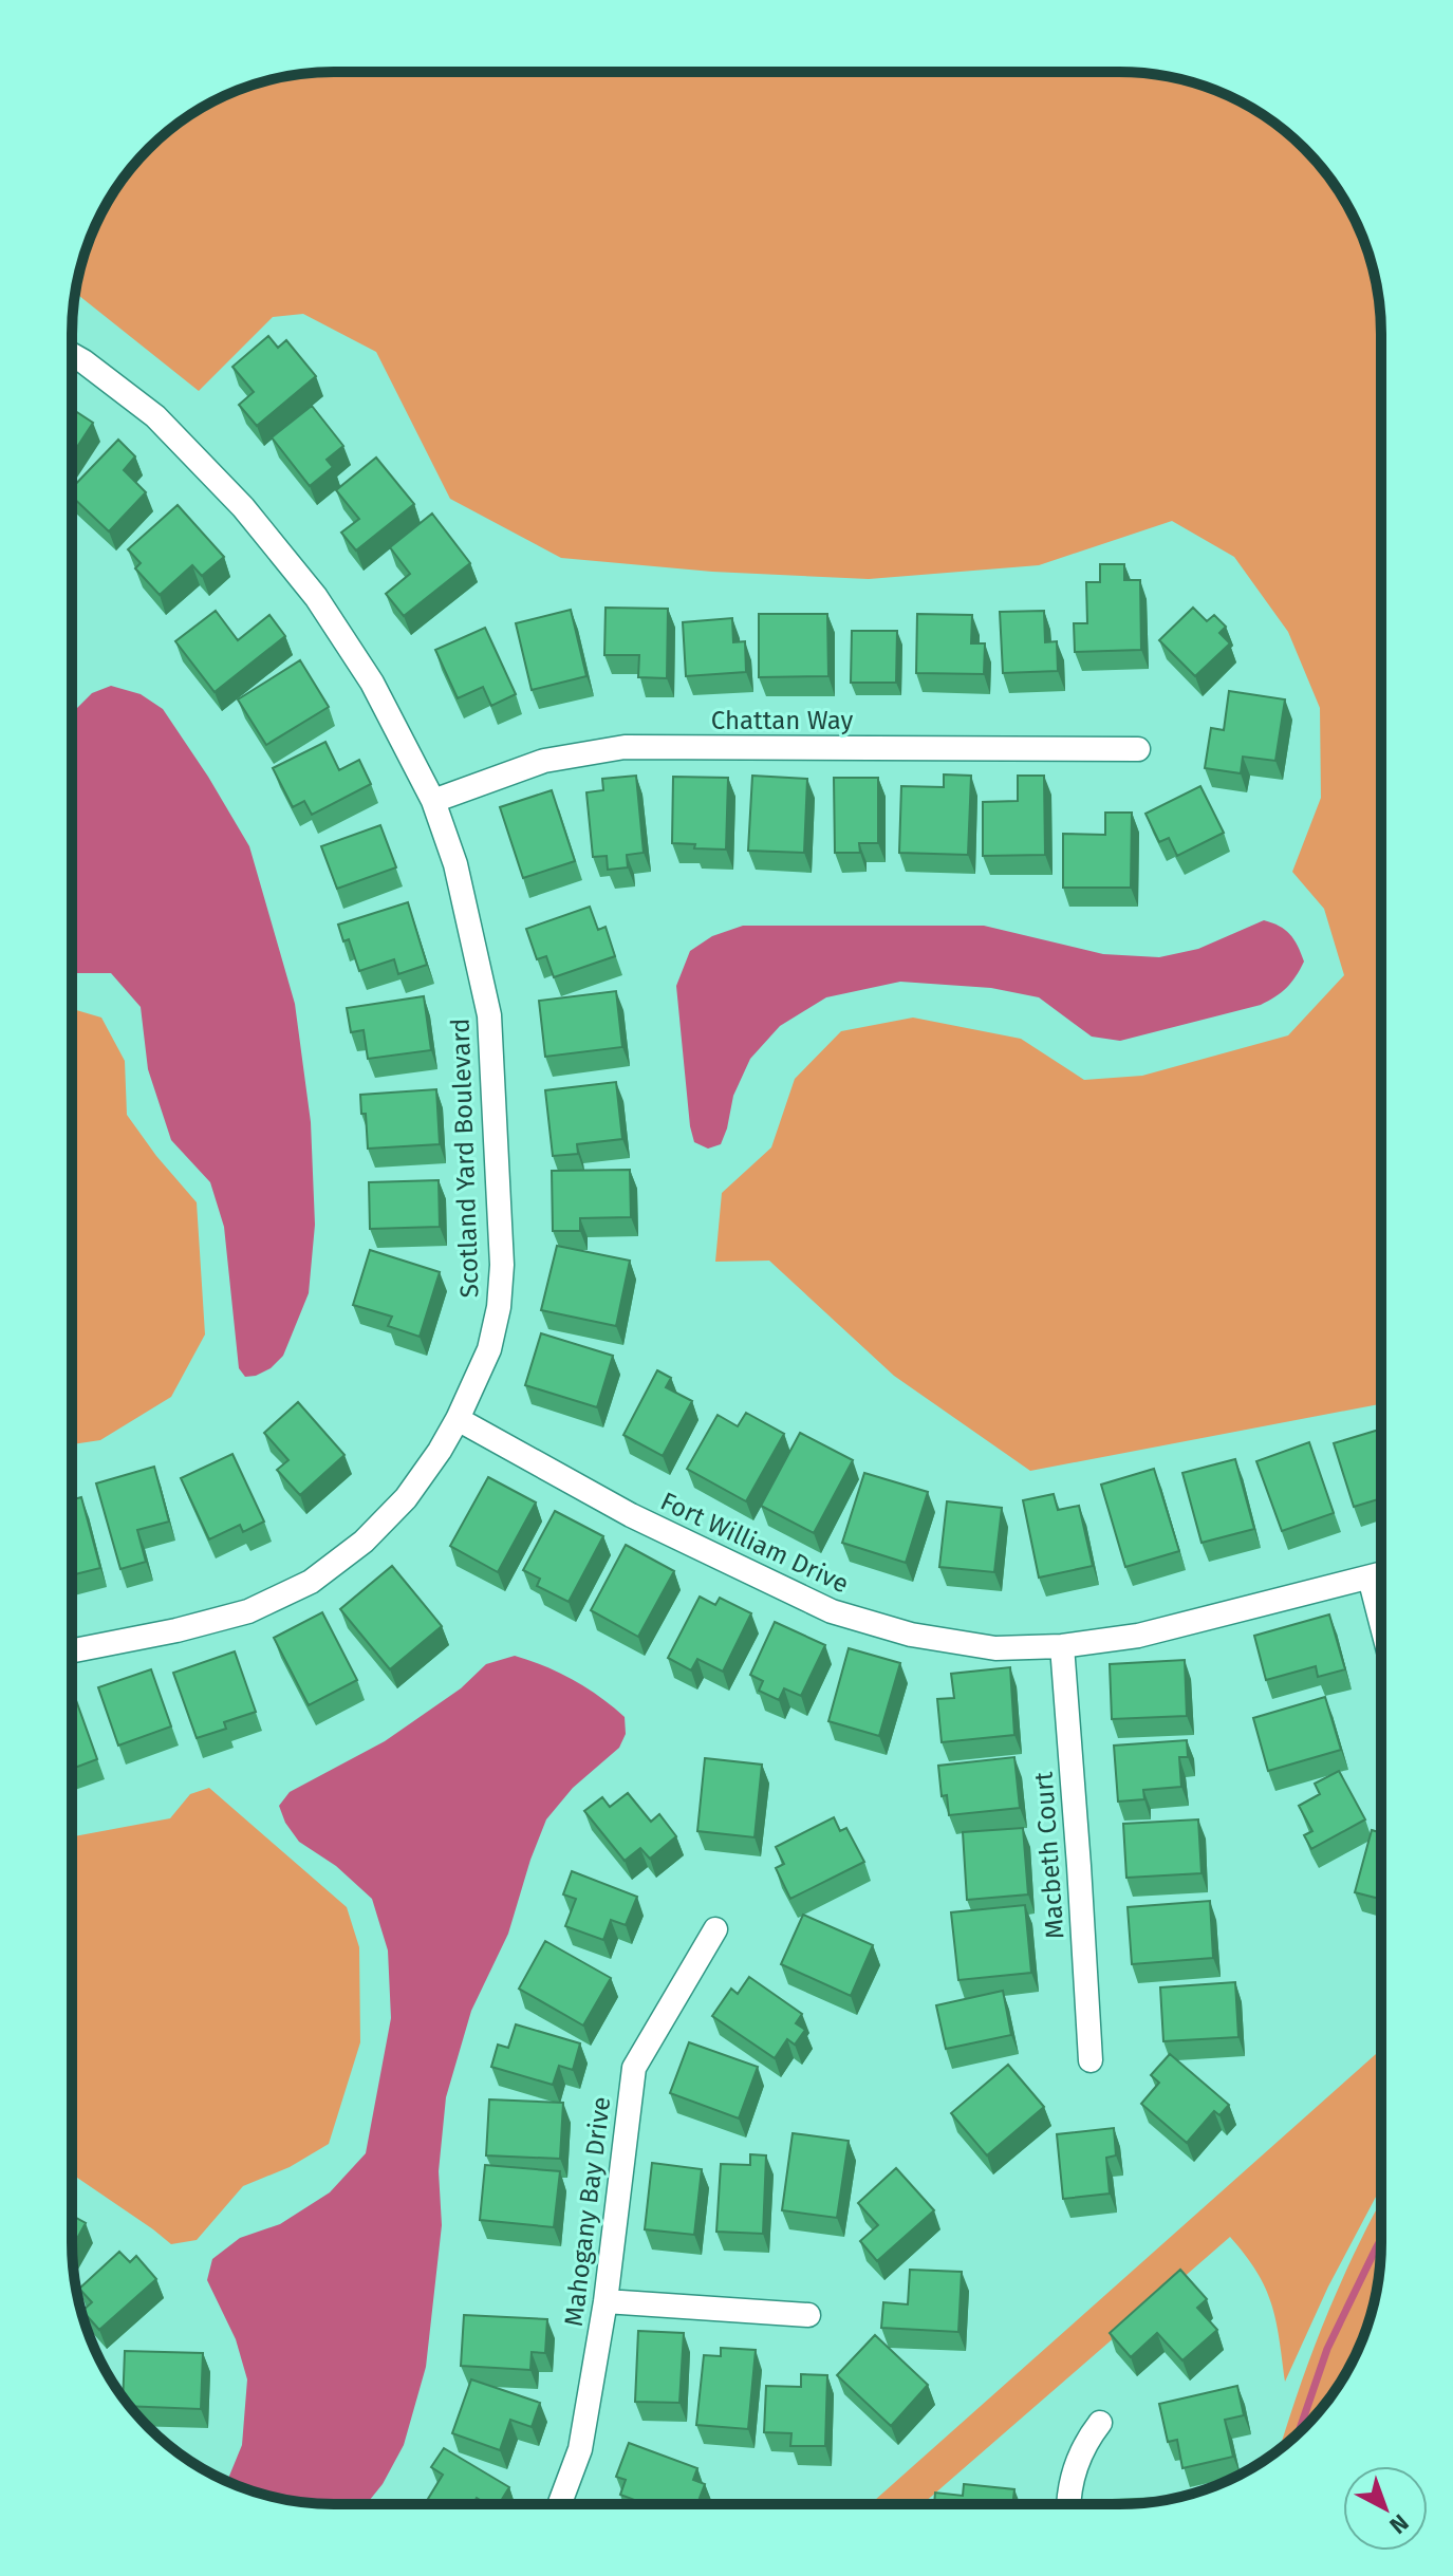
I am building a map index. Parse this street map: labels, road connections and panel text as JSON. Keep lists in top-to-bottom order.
{
  "streets": {
    "street": [
      "Chattan Way",
      "Scotland Yard Boulevard",
      "Fort William Drive",
      "Macbeth Court",
      "Mahogany Bay Drive"
    ]
  },
  "crossings": [
    ["Chattan Way", "Scotland Yard Boulevard"],
    ["Scotland Yard Boulevard", "Fort William Drive"],
    ["Fort William Drive", "Macbeth Court"]
  ],
  "north": "bottom right"
}
